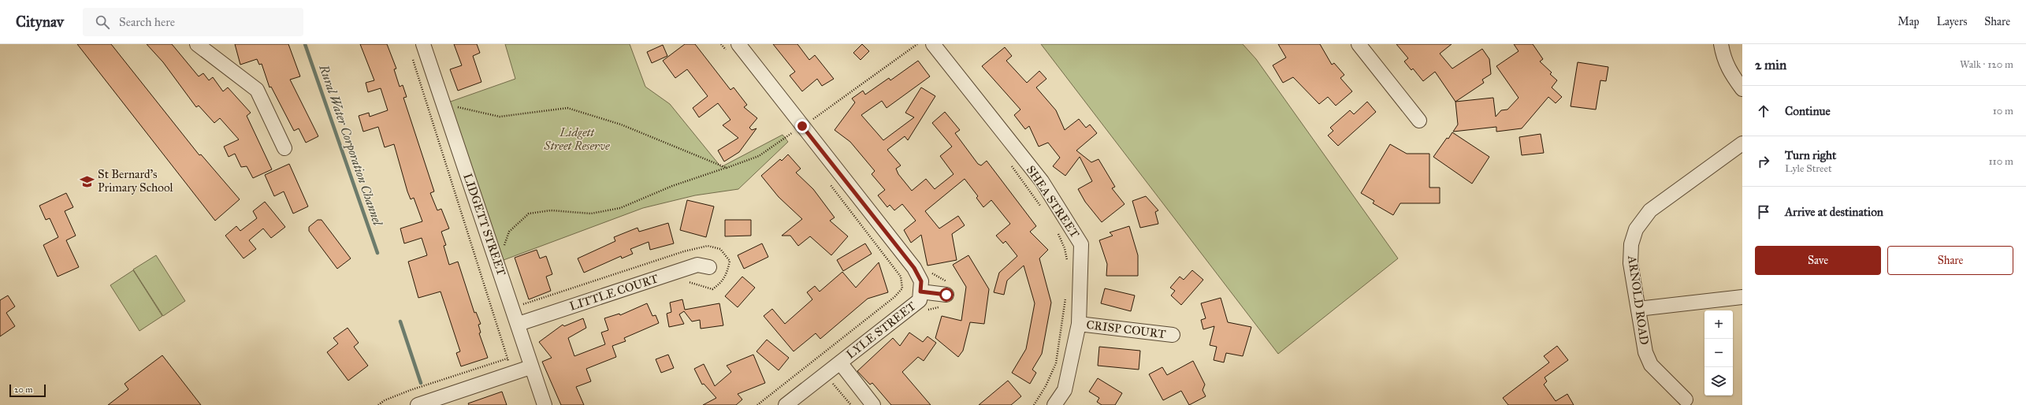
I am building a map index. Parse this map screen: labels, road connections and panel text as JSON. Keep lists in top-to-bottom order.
{
  "streets": {
    "street": [
      "SHEA STREET",
      "LIDGETT STREET",
      "LITTLE COURT",
      "ARNOLD ROAD",
      "CRISP COURT",
      "LYLE STREET"
    ]
  },
  "crossings": [
    ["SHEA STREET", "CRISP COURT"],
    ["LIDGETT STREET", "LITTLE COURT"]
  ],
  "water": ["Rural Water Corporation Channel"],
  "parks": ["Lidgett Street Reserve"],
  "places": {
    "school or university": ["St Bernard's Primary School"]
  },
  "scale_bar": "20 m",
  "page": {
    "header": "Citynav",
    "search": "Search here",
    "nav": ["Map", "Layers", "Share"],
    "heading": ["2 min", "Walk · 120 m"],
    "list": [
      ["Continue", "10 m"],
      ["Turn right", "Lyle Street", "110 m"],
      "Arrive at destination"
    ],
    "buttons": ["Save", "Share"],
    "map_buttons": ["+", "−"],
    "scale": "20 m"
  }
}
